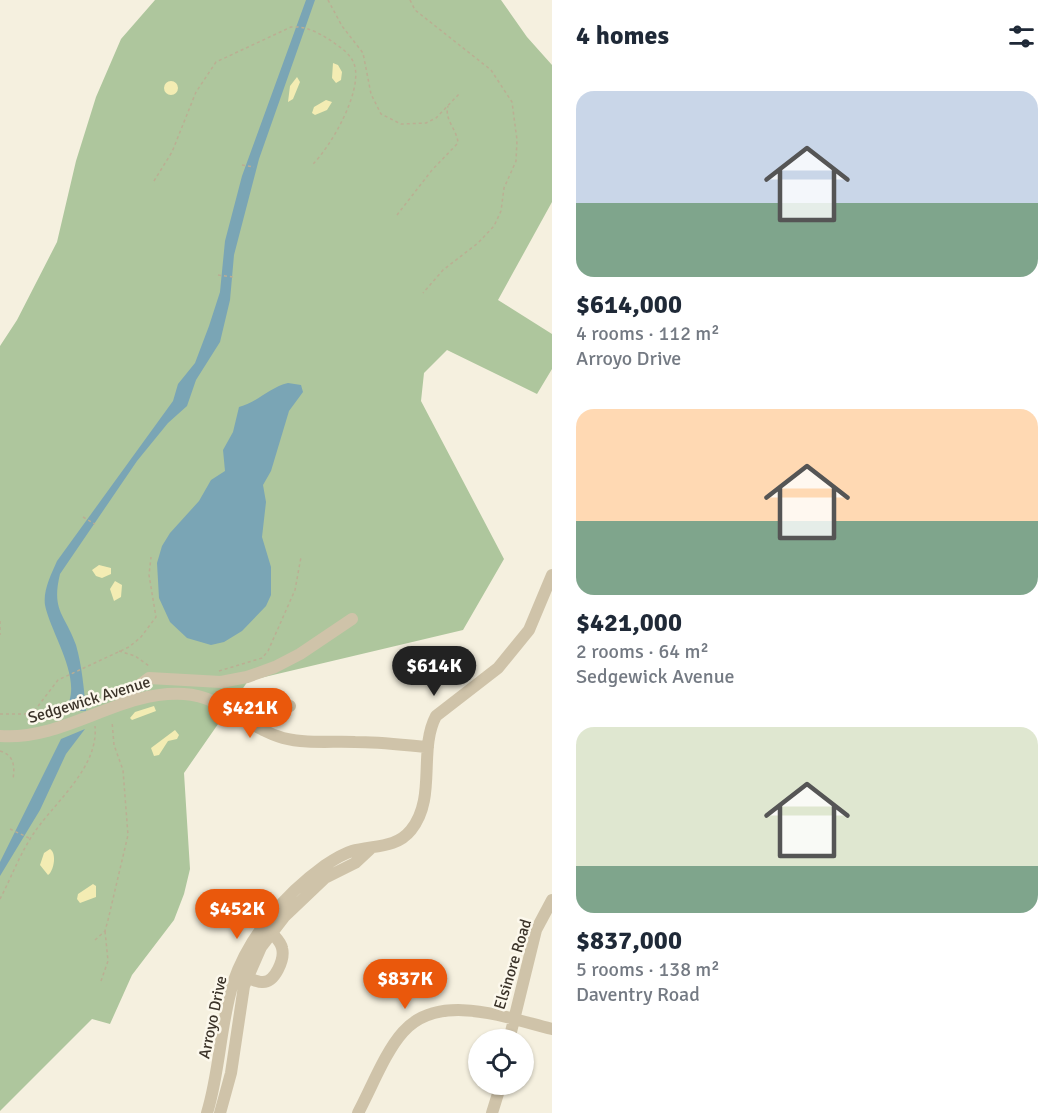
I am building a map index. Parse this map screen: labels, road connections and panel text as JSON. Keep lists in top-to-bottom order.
{
  "streets": {
    "street": ["Sedgewick Avenue", "Elsinore Road", "Arroyo Drive"]
  },
  "crossings": [
    ["Sedgewick Avenue", "Arroyo Drive"]
  ],
  "page": {
    "heading": "4 homes",
    "list": [
      {
        "name": "$614,000",
        "note": "4 rooms · 112 m² · Arroyo Drive"
      },
      {
        "name": "$421,000",
        "note": "2 rooms · 64 m² · Sedgewick Avenue"
      },
      {
        "name": "$837,000",
        "note": "5 rooms · 138 m² · Daventry Road"
      }
    ],
    "price": [
      "$614K",
      "$421K",
      "$452K",
      "$837K"
    ]
  }
}
